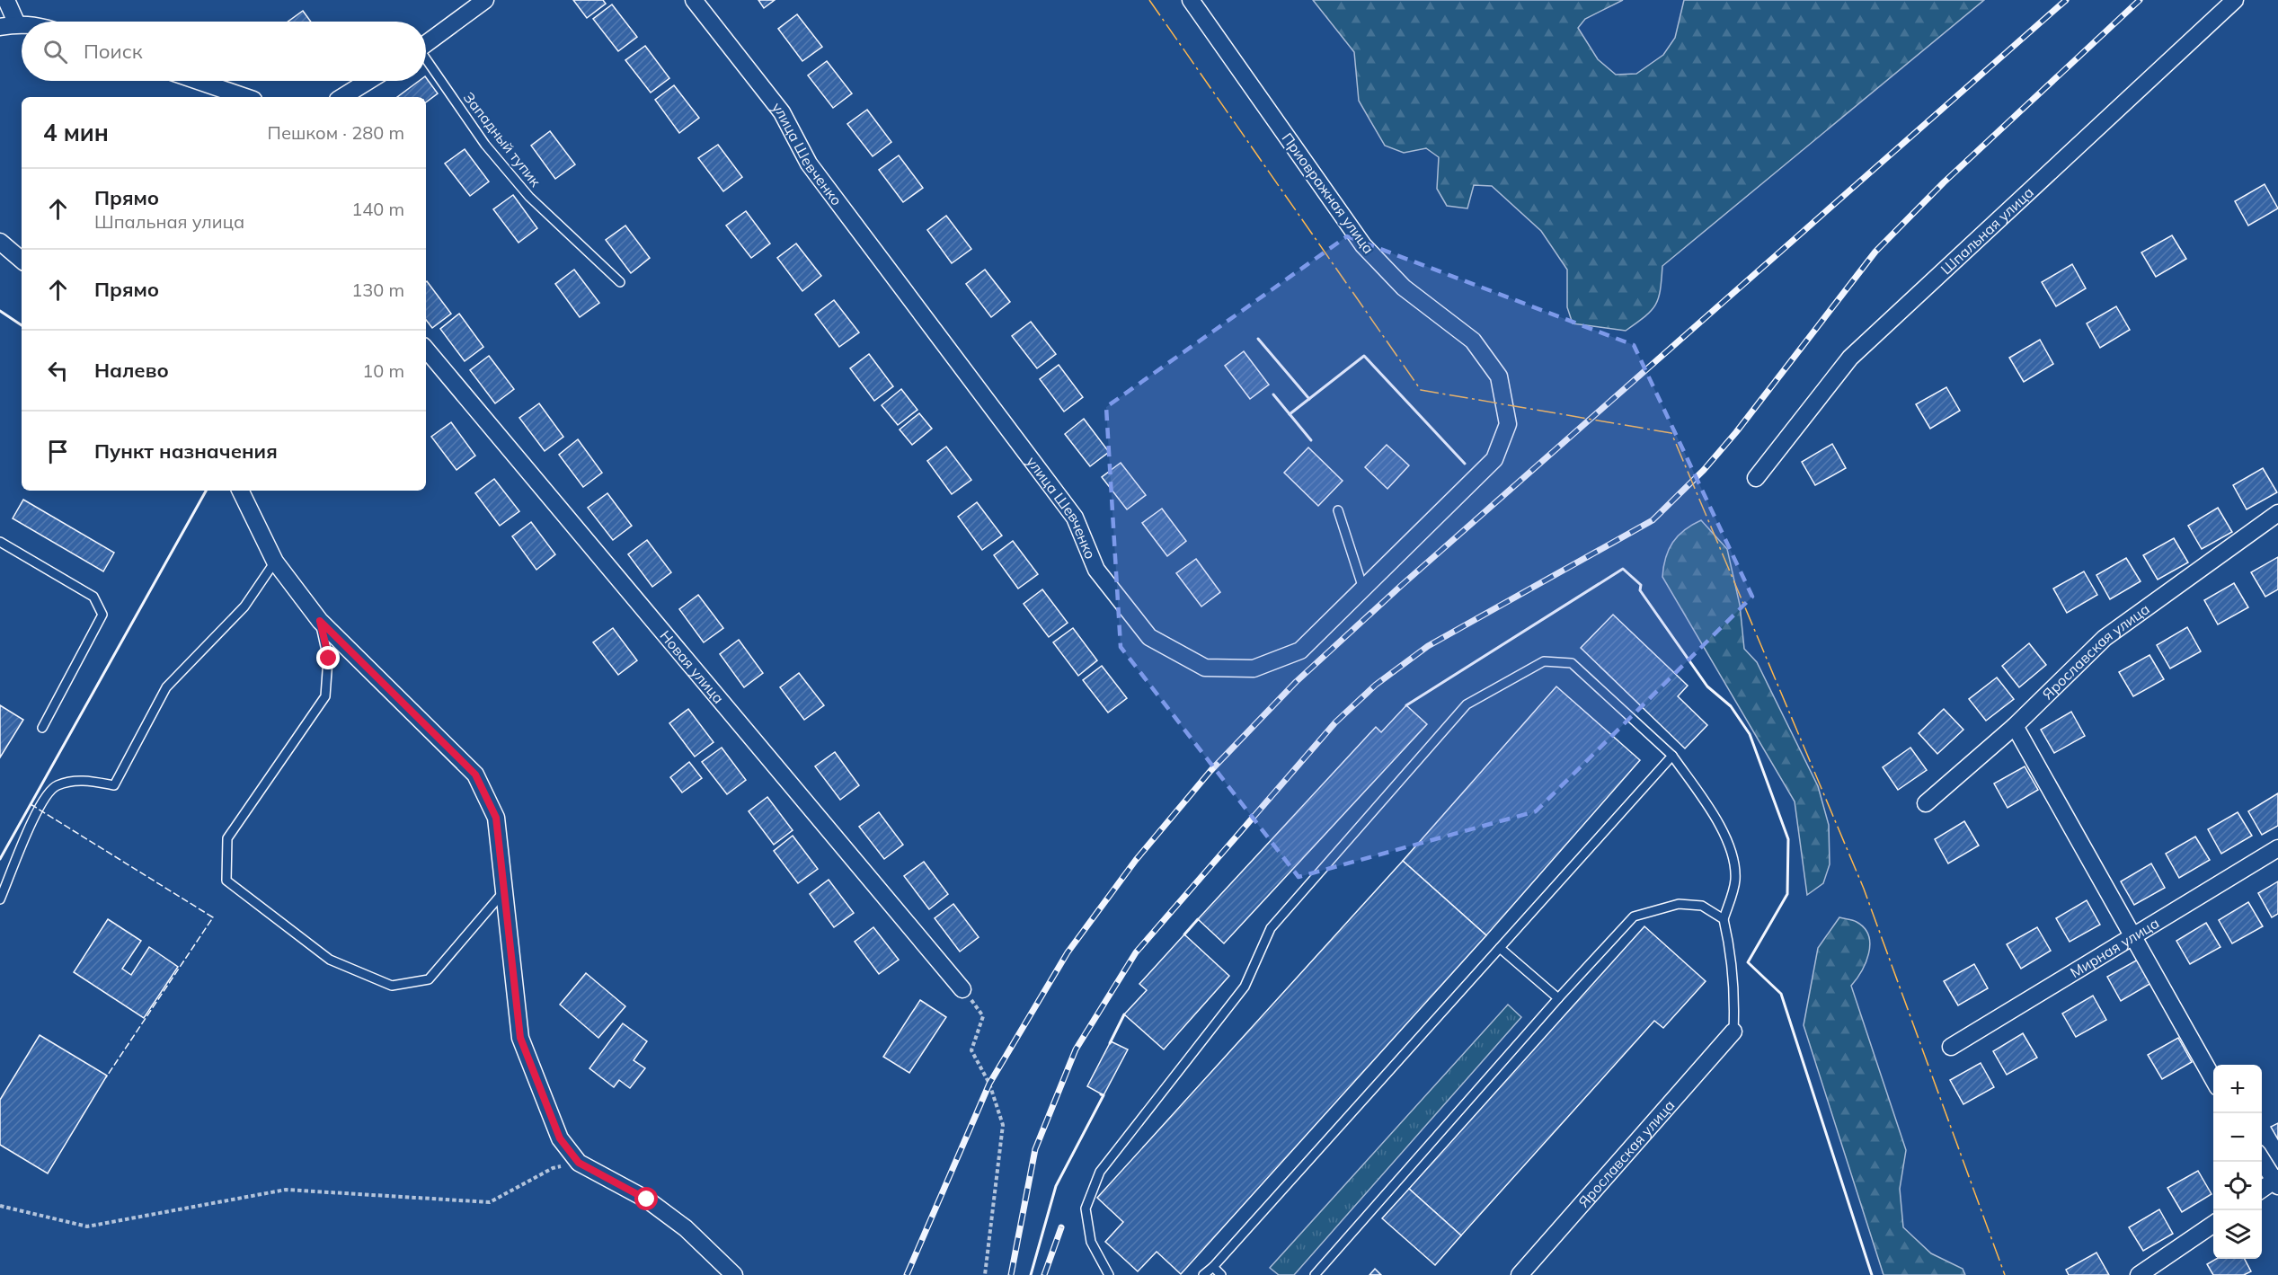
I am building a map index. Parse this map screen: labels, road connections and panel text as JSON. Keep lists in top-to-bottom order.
{
  "streets": {
    "street": [
      "улица Шевченко",
      "Приовражная улица",
      "Шпальная улица",
      "Ярославская улица",
      "Новая улица",
      "Мирная улица"
    ],
    "lane": ["Западный тупик"]
  },
  "crossings": [
    ["улица Шевченко", "Приовражная улица"]
  ],
  "page": {
    "search": "Поиск",
    "heading": ["4 мин", "Пешком · 280 m"],
    "list": [
      ["Прямо", "Шпальная улица", "140 m"],
      ["Прямо", "130 m"],
      ["Налево", "10 m"],
      "Пункт назначения"
    ],
    "map_buttons": ["+", "−"]
  }
}
